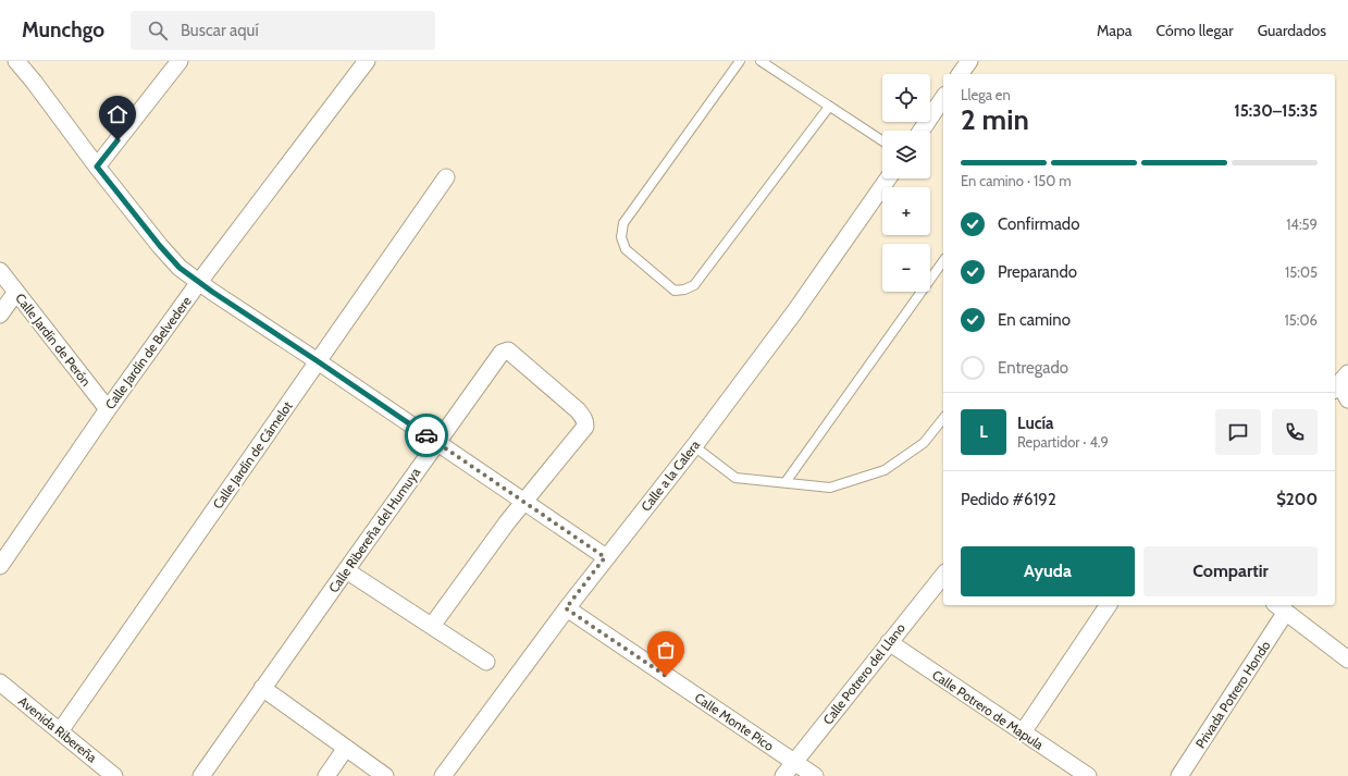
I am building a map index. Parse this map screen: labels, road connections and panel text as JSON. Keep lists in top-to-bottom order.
{
  "streets": {
    "street": [
      "Calle Jardín de Perón",
      "Calle Jardín de Belvedere",
      "Calle Jardín de Cámelot",
      "Calle a la Calera",
      "Calle Ribereña del Humuya",
      "Calle Potrero del Llano",
      "Privada Potrero Hondo",
      "Calle Potrero de Mapula",
      "Calle Monte Pico",
      "Avenida Ribereña"
    ]
  },
  "crossings": [
    ["Calle Jardín de Perón", "Calle Jardín de Belvedere"],
    ["Calle Jardín de Cámelot", "Avenida Ribereña"],
    ["Calle a la Calera", "Calle Monte Pico"],
    ["Calle Potrero del Llano", "Calle Potrero de Mapula"],
    ["Calle Potrero del Llano", "Calle Monte Pico"]
  ],
  "page": {
    "header": "Munchgo",
    "search": "Buscar aquí",
    "nav": ["Mapa", "Cómo llegar", "Guardados"],
    "map_buttons": ["+", "−"],
    "heading": ["2 min", "Llega en", "15:30–15:35"],
    "panel": [
      "Lucía",
      "Repartidor · 4.9",
      "Pedido #6192",
      "$200"
    ],
    "bar": "En camino · 150 m",
    "list": [
      ["Confirmado", "14:59"],
      ["Preparando", "15:05"],
      ["En camino", "15:06"],
      "Entregado"
    ],
    "round": "L",
    "buttons": ["Ayuda", "Compartir"]
  }
}
